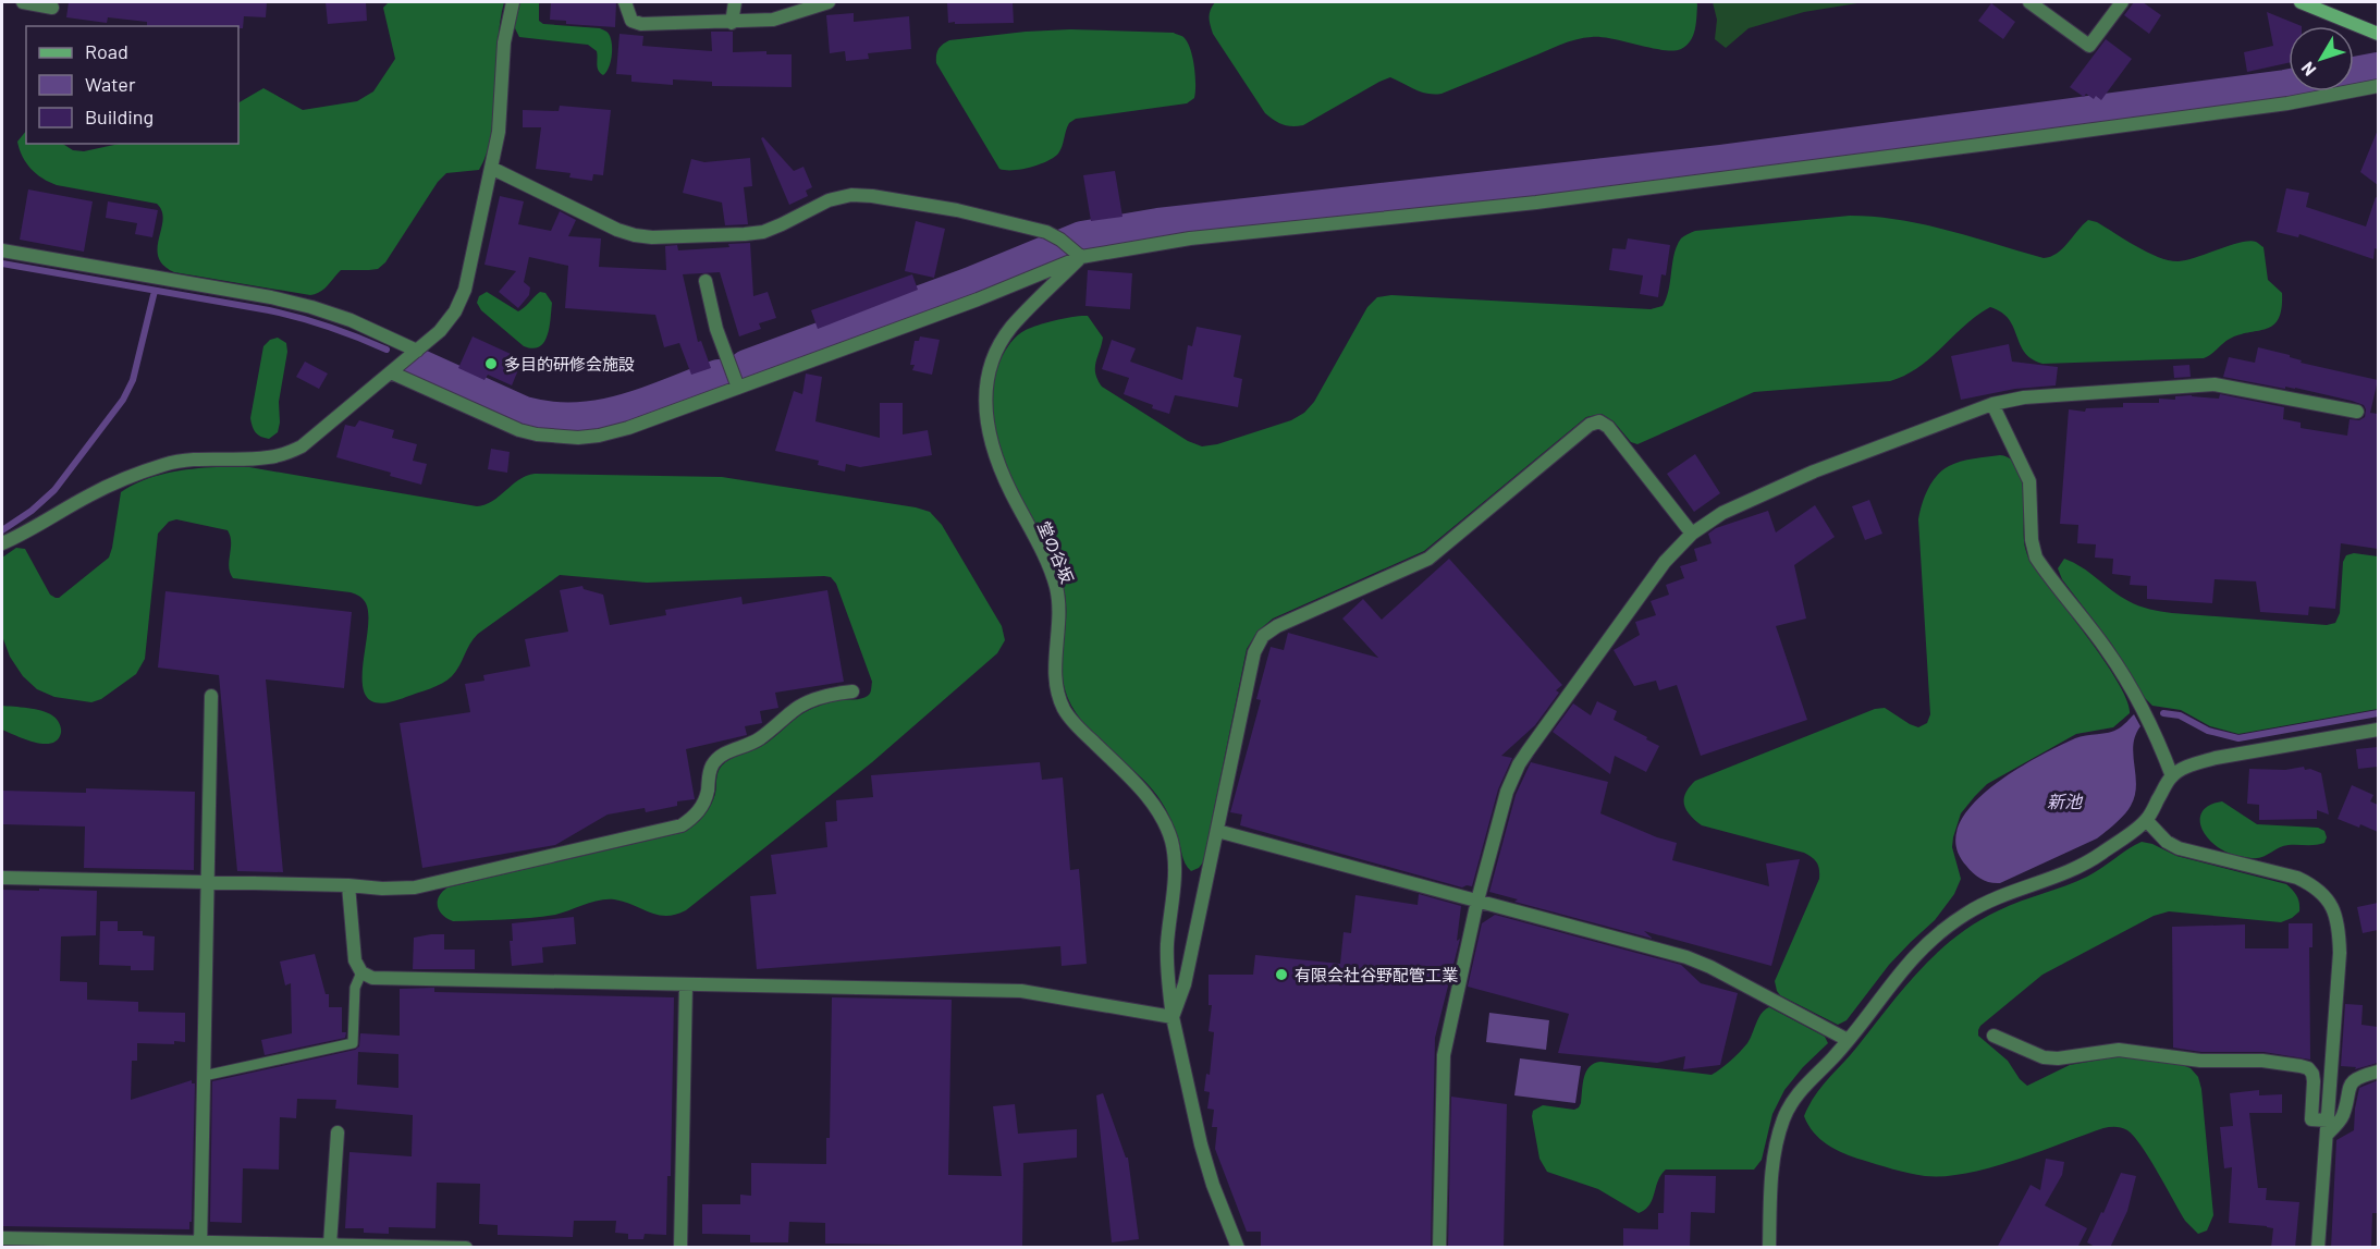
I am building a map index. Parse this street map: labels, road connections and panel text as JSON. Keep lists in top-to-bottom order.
{
  "streets": {
    "street": ["堂の谷坂"]
  },
  "water": ["新池"],
  "places": ["多目的研修会施設", "有限会社谷野配管工業"],
  "legend": ["Road", "Water", "Building"],
  "north": "bottom left"
}
